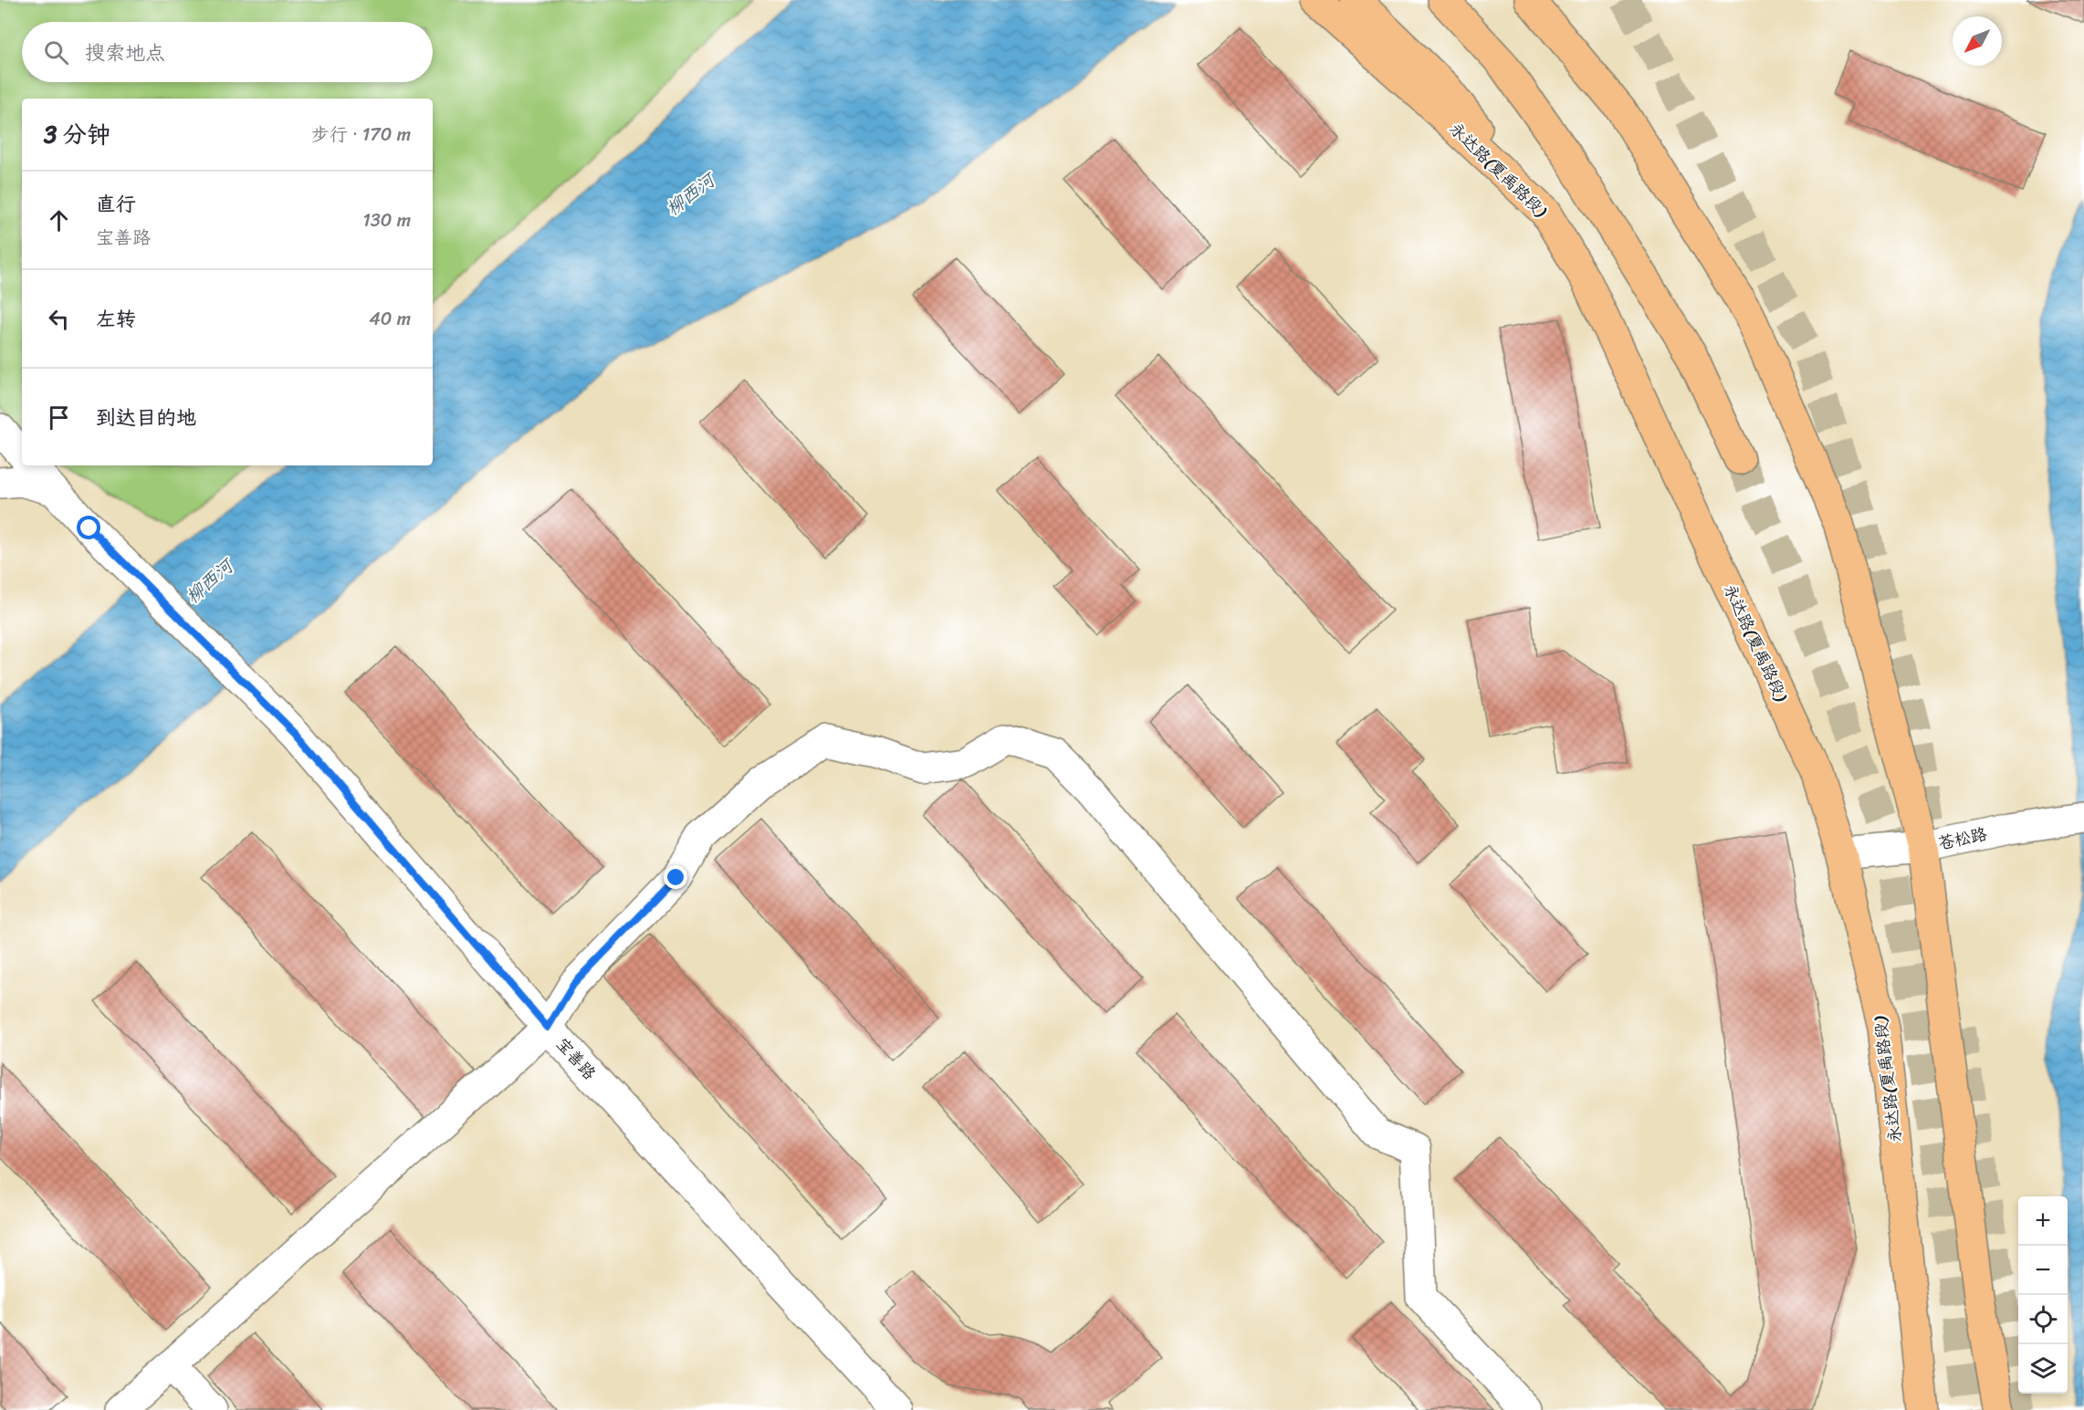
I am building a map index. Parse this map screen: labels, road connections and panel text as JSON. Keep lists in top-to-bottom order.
{
  "streets": {
    "main road": ["永达路(夏禹路段)"],
    "street": ["苍松路", "宝善路"]
  },
  "crossings": [
    ["永达路(夏禹路段)", "苍松路"]
  ],
  "water": ["柳西河"],
  "north": "bottom left",
  "page": {
    "search": "搜索地点",
    "heading": ["3 分钟", "步行 · 170 m"],
    "list": [
      ["直行", "宝善路", "130 m"],
      ["左转", "40 m"],
      "到达目的地"
    ],
    "map_buttons": ["+", "−"]
  }
}
